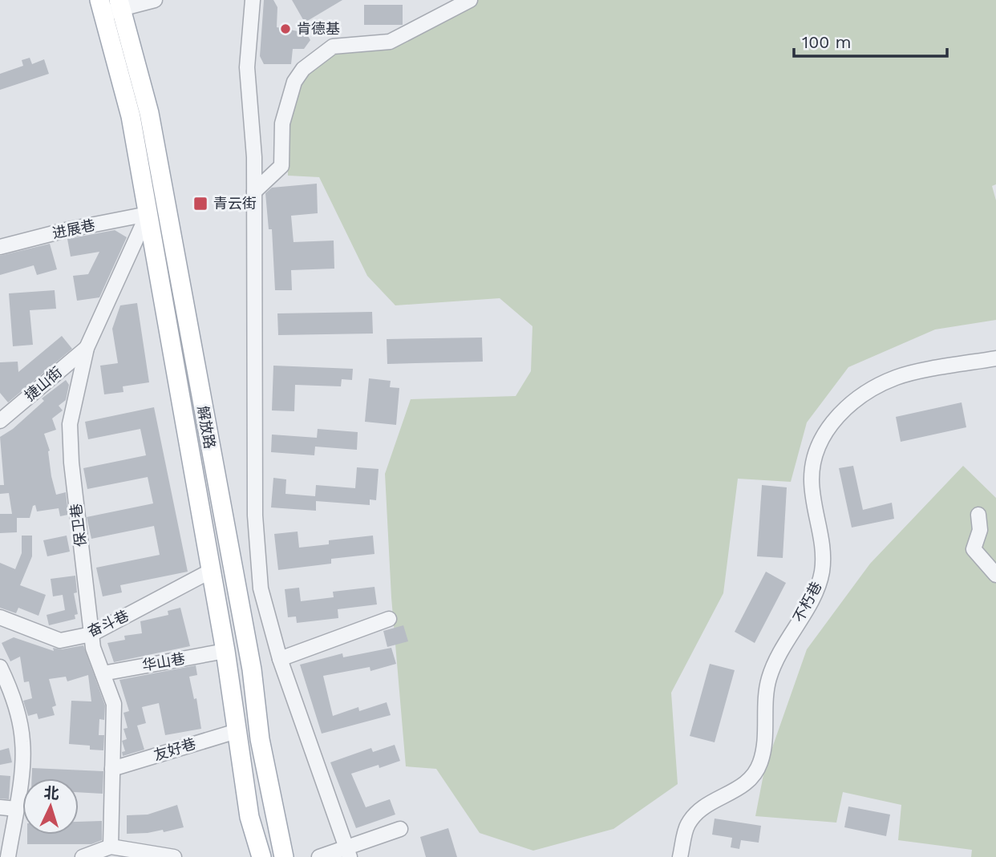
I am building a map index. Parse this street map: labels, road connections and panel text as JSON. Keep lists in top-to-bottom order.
{
  "streets": {
    "main road": ["解放路"],
    "street": [
      "进展巷",
      "捷山街",
      "保卫巷",
      "不朽巷",
      "奋斗巷",
      "华山巷",
      "友好巷"
    ]
  },
  "crossings": [
    ["进展巷", "解放路"],
    ["进展巷", "保卫巷"],
    ["捷山街", "保卫巷"],
    ["解放路", "保卫巷"],
    ["解放路", "奋斗巷"],
    ["解放路", "华山巷"],
    ["解放路", "友好巷"],
    ["保卫巷", "奋斗巷"],
    ["保卫巷", "华山巷"],
    ["保卫巷", "友好巷"]
  ],
  "places": {
    "other": ["肯德基"],
    "transit": ["青云街"]
  },
  "scale_bar": "100 m",
  "north": "top"
}
